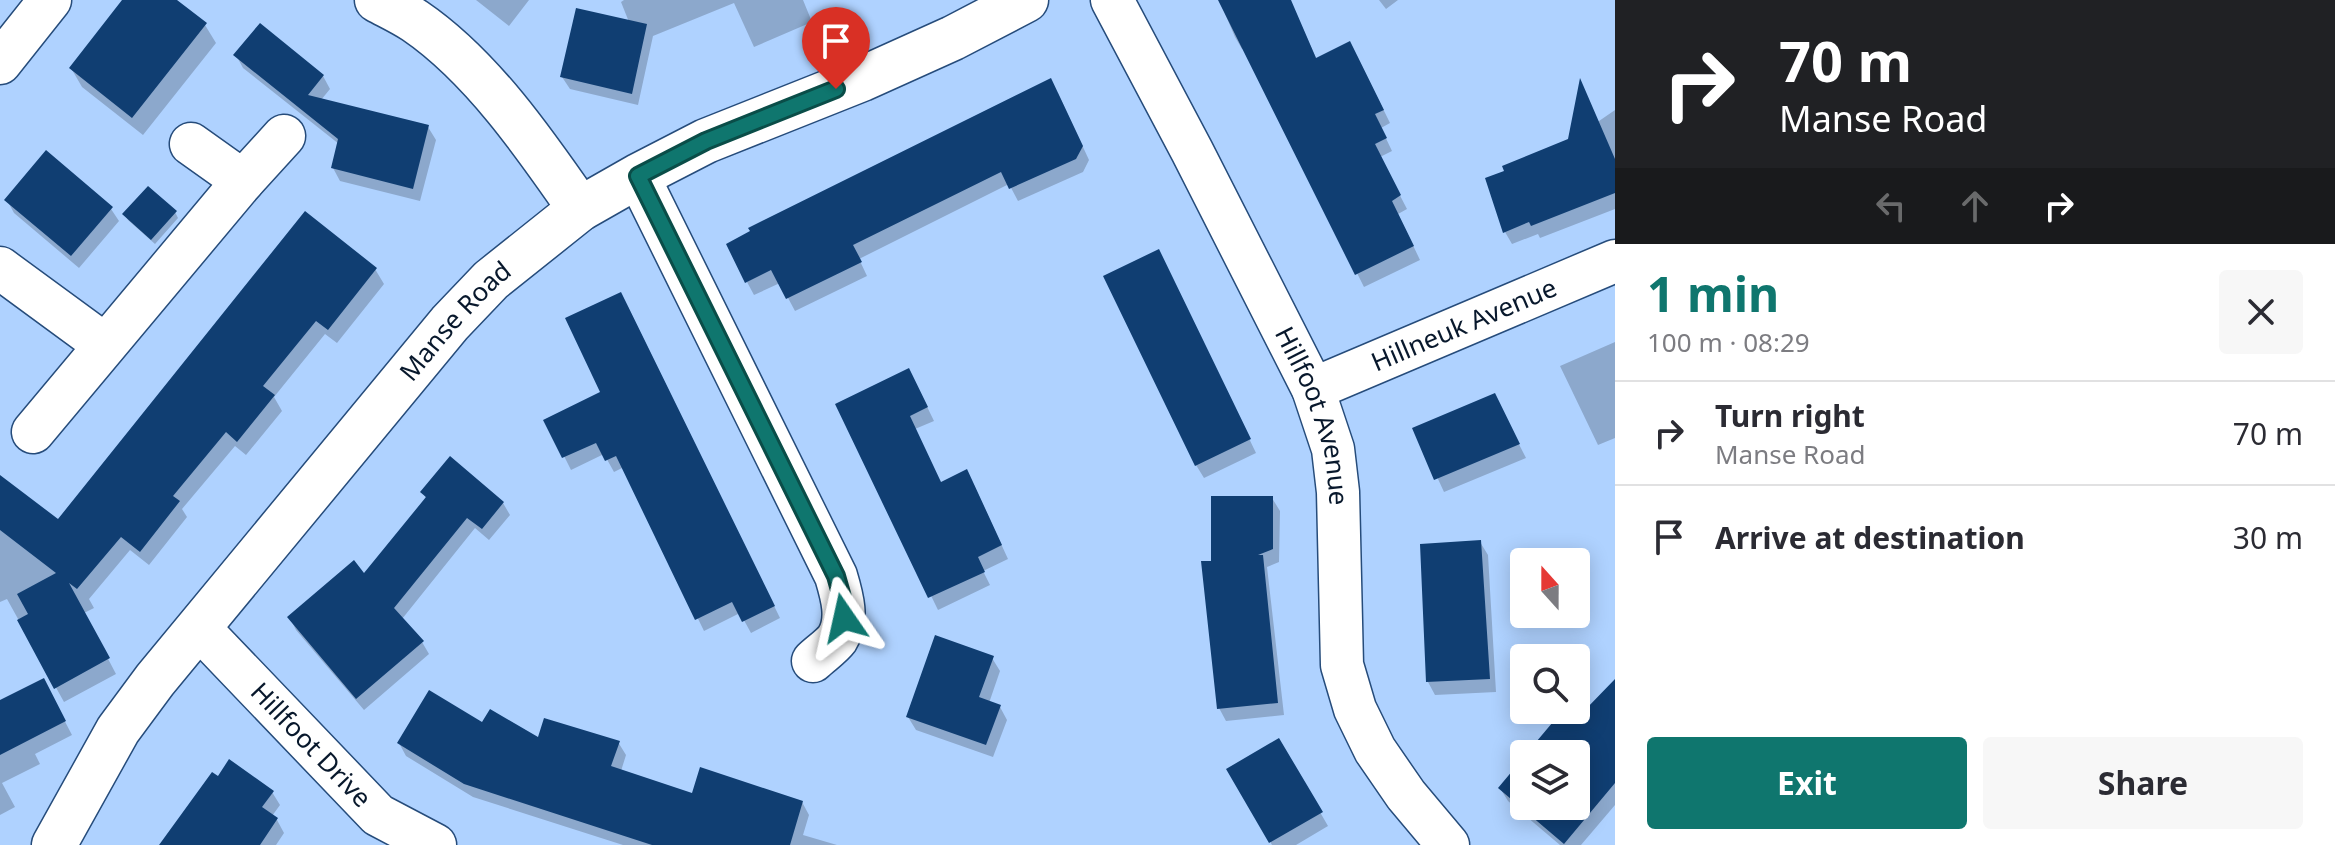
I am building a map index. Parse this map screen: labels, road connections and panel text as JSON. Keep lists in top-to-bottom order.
{
  "streets": {
    "street": [
      "Manse Road",
      "Hillneuk Avenue",
      "Hillfoot Avenue",
      "Hillfoot Drive"
    ]
  },
  "crossings": [
    ["Manse Road", "Hillfoot Drive"],
    ["Hillneuk Avenue", "Hillfoot Avenue"]
  ],
  "north": "top",
  "page": {
    "turn": ["70 m", "Manse Road"],
    "heading": ["1 min", "100 m · 08:29"],
    "list": [
      {
        "name": "Turn right",
        "note": "Manse Road",
        "value": "70 m"
      },
      {
        "name": "Arrive at destination",
        "value": "30 m"
      }
    ],
    "buttons": ["Exit", "Share"]
  }
}
